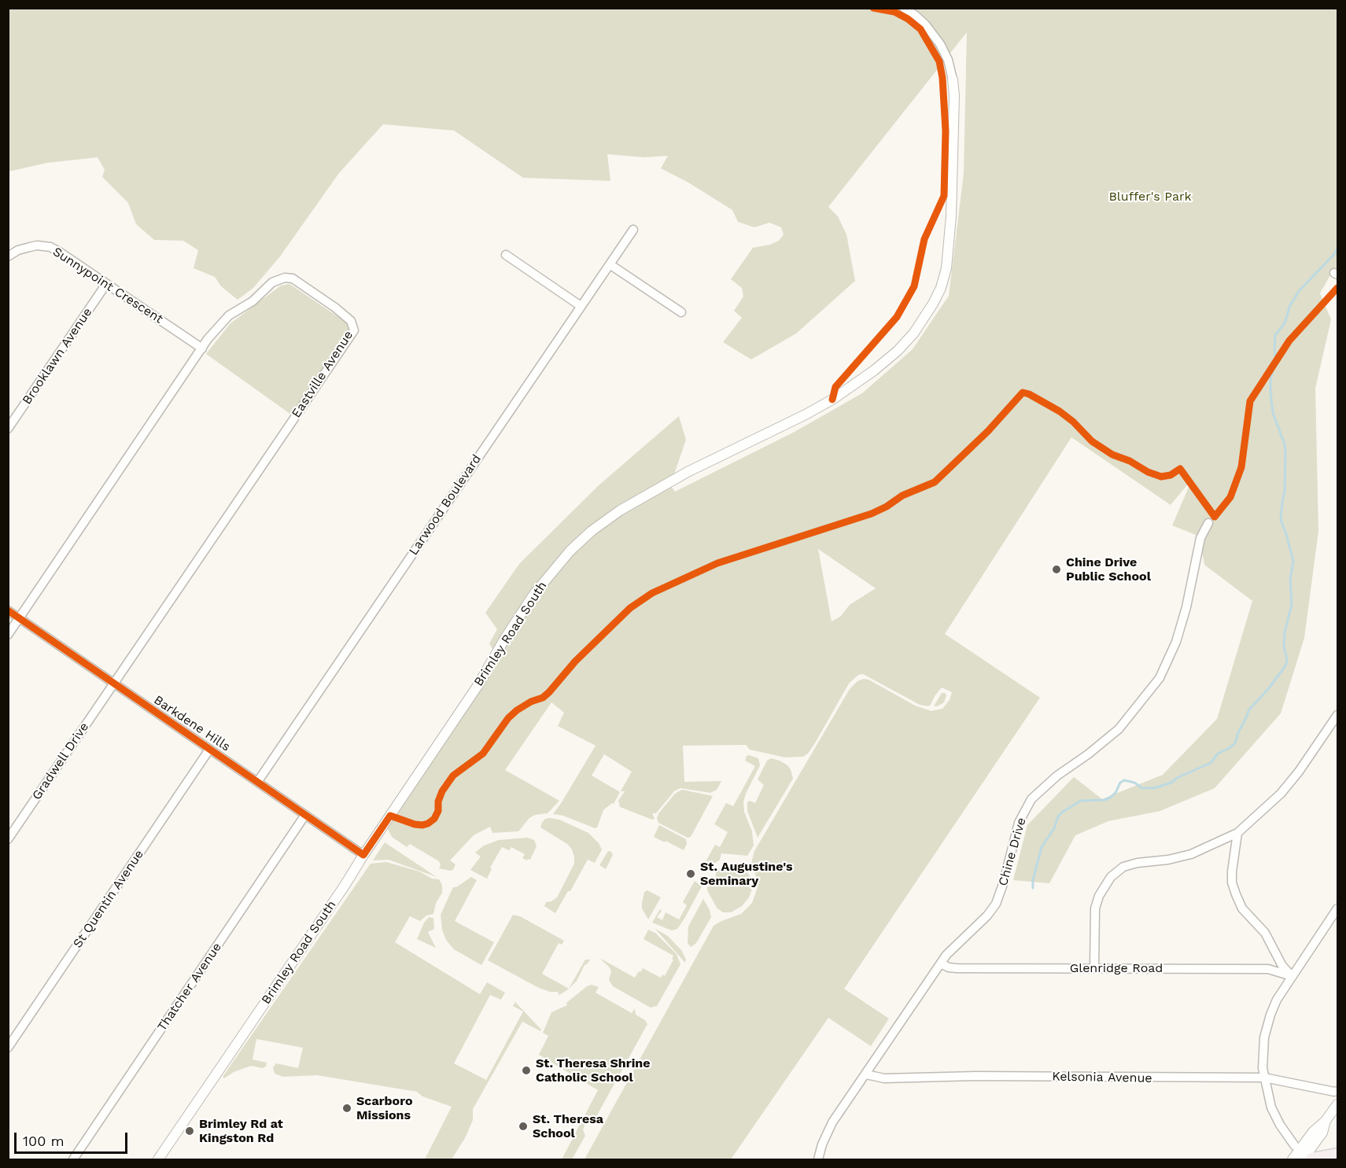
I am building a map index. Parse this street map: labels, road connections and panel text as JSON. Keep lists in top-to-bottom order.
{
  "streets": {
    "street": [
      "Sunnypoint Crescent",
      "Brooklawn Avenue",
      "Eastville Avenue",
      "Larwood Boulevard",
      "Brimley Road South",
      "Barkdene Hills",
      "Gradwell Drive",
      "Chine Drive",
      "St Quentin Avenue",
      "Glenridge Road",
      "Thatcher Avenue",
      "Kelsonia Avenue"
    ]
  },
  "crossings": [
    ["Sunnypoint Crescent", "Brooklawn Avenue"],
    ["Sunnypoint Crescent", "Eastville Avenue"],
    ["Eastville Avenue", "Barkdene Hills"],
    ["Eastville Avenue", "Gradwell Drive"],
    ["Larwood Boulevard", "Barkdene Hills"],
    ["Brimley Road South", "Barkdene Hills"],
    ["Barkdene Hills", "Gradwell Drive"],
    ["Barkdene Hills", "St Quentin Avenue"],
    ["Barkdene Hills", "Thatcher Avenue"],
    ["Chine Drive", "Glenridge Road"],
    ["Chine Drive", "Kelsonia Avenue"]
  ],
  "parks": ["Bluffer's Park"],
  "places": [
    "Chine Drive Public School",
    "St. Augustine's Seminary",
    "St. Theresa Shrine Catholic School",
    "Scarboro Missions",
    "St. Theresa School",
    "Brimley Rd at Kingston Rd"
  ],
  "scale_bar": "100 m"
}
